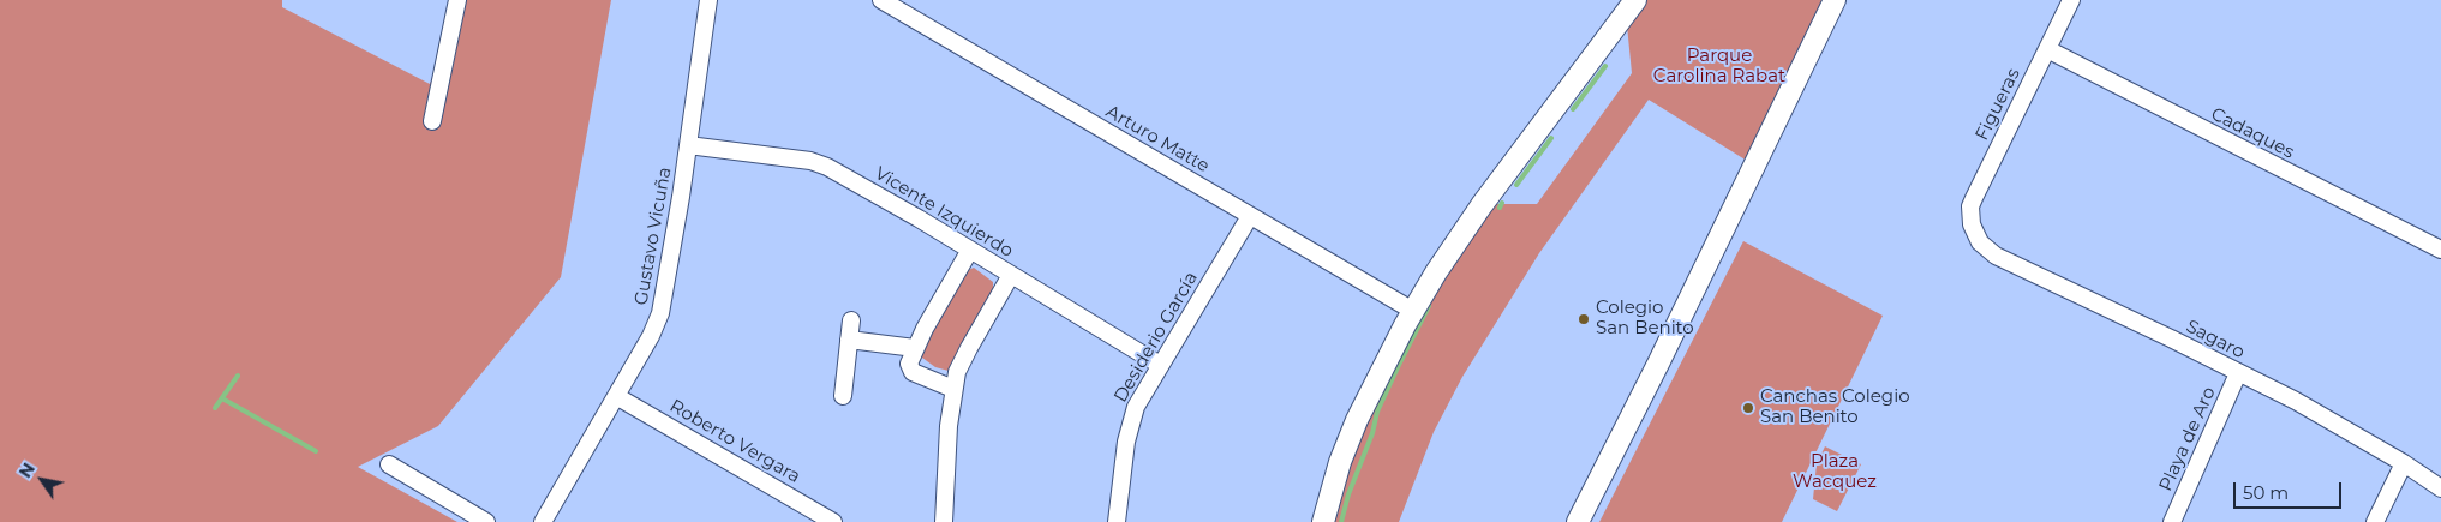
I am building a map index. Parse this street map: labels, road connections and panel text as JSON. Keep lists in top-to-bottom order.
{
  "streets": {
    "street": [
      "Figueras",
      "Cadaques",
      "Arturo Matte",
      "Vicente Izquierdo",
      "Gustavo Vicuña",
      "Desiderio García",
      "Sagaro",
      "Playa de Aro",
      "Roberto Vergara"
    ]
  },
  "crossings": [
    ["Figueras", "Cadaques"],
    ["Figueras", "Sagaro"],
    ["Arturo Matte", "Desiderio García"],
    ["Vicente Izquierdo", "Gustavo Vicuña"],
    ["Vicente Izquierdo", "Desiderio García"],
    ["Gustavo Vicuña", "Roberto Vergara"],
    ["Sagaro", "Playa de Aro"]
  ],
  "parks": ["Parque Carolina Rabat", "Plaza Wacquez"],
  "places": ["Colegio San Benito", "Canchas Colegio San Benito"],
  "scale_bar": "50 m",
  "north": "top left"
}
